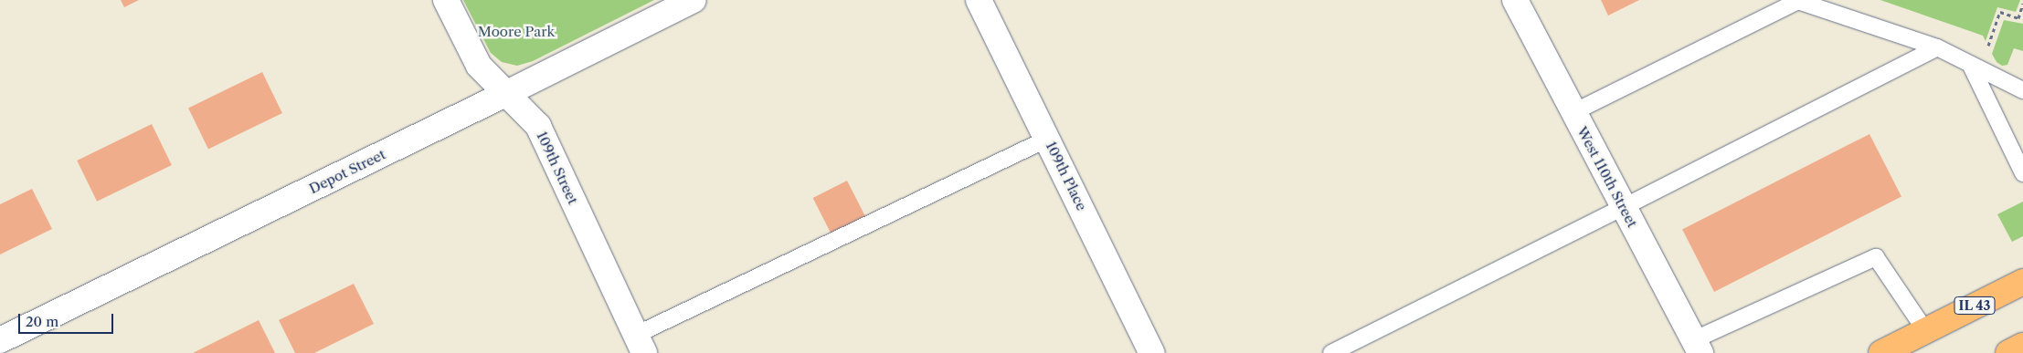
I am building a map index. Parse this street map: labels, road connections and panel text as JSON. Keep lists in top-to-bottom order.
{
  "streets": {
    "main road": ["IL 43"],
    "street": [
      "109th Street",
      "Depot Street",
      "109th Place",
      "West 110th Street"
    ]
  },
  "crossings": [
    ["109th Street", "Depot Street"]
  ],
  "parks": ["Moore Park"],
  "scale_bar": "20 m"
}
